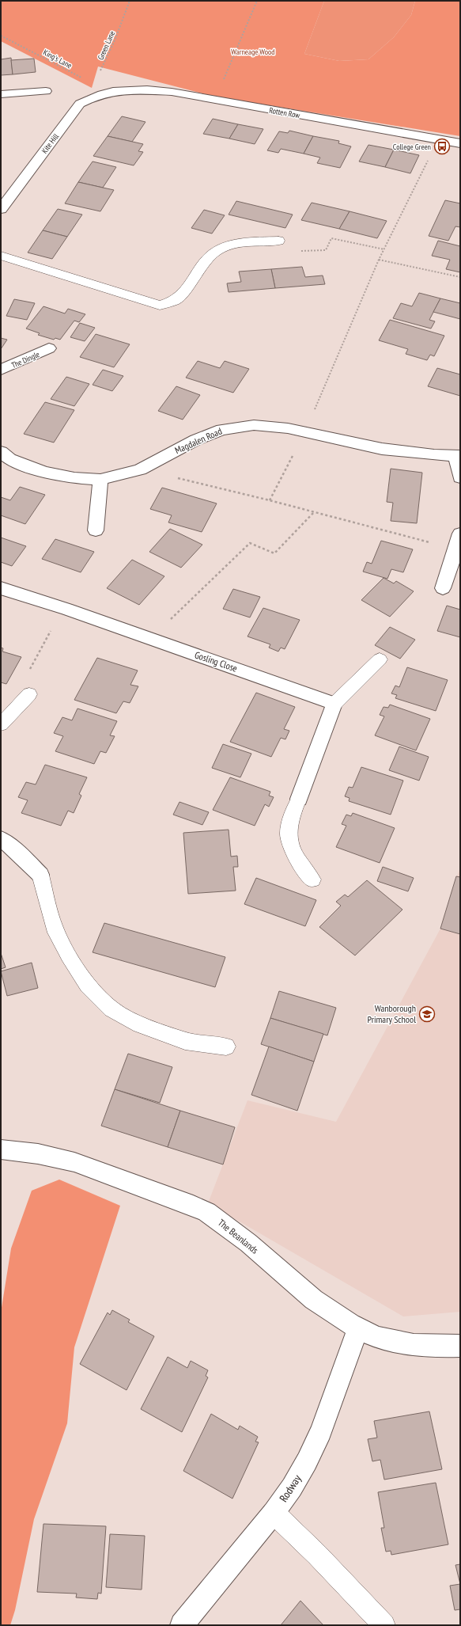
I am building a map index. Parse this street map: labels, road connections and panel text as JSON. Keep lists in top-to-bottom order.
{
  "streets": {
    "street": [
      "Rotten Row",
      "Kite Hill",
      "The Dingle",
      "Magdalen Road",
      "Gosling Close",
      "The Beanlands",
      "Rodway"
    ],
    "path": ["Green Lane", "King's Lane"]
  },
  "crossings": [
    ["Green Lane", "King's Lane"],
    ["Green Lane", "Rotten Row"],
    ["Green Lane", "Kite Hill"],
    ["King's Lane", "Rotten Row"],
    ["King's Lane", "Kite Hill"],
    ["Rotten Row", "Kite Hill"],
    ["The Beanlands", "Rodway"]
  ],
  "parks": ["Warneage Wood"],
  "places": {
    "bus stop": ["College Green"],
    "school or university": ["Wanborough Primary School"]
  }
}
